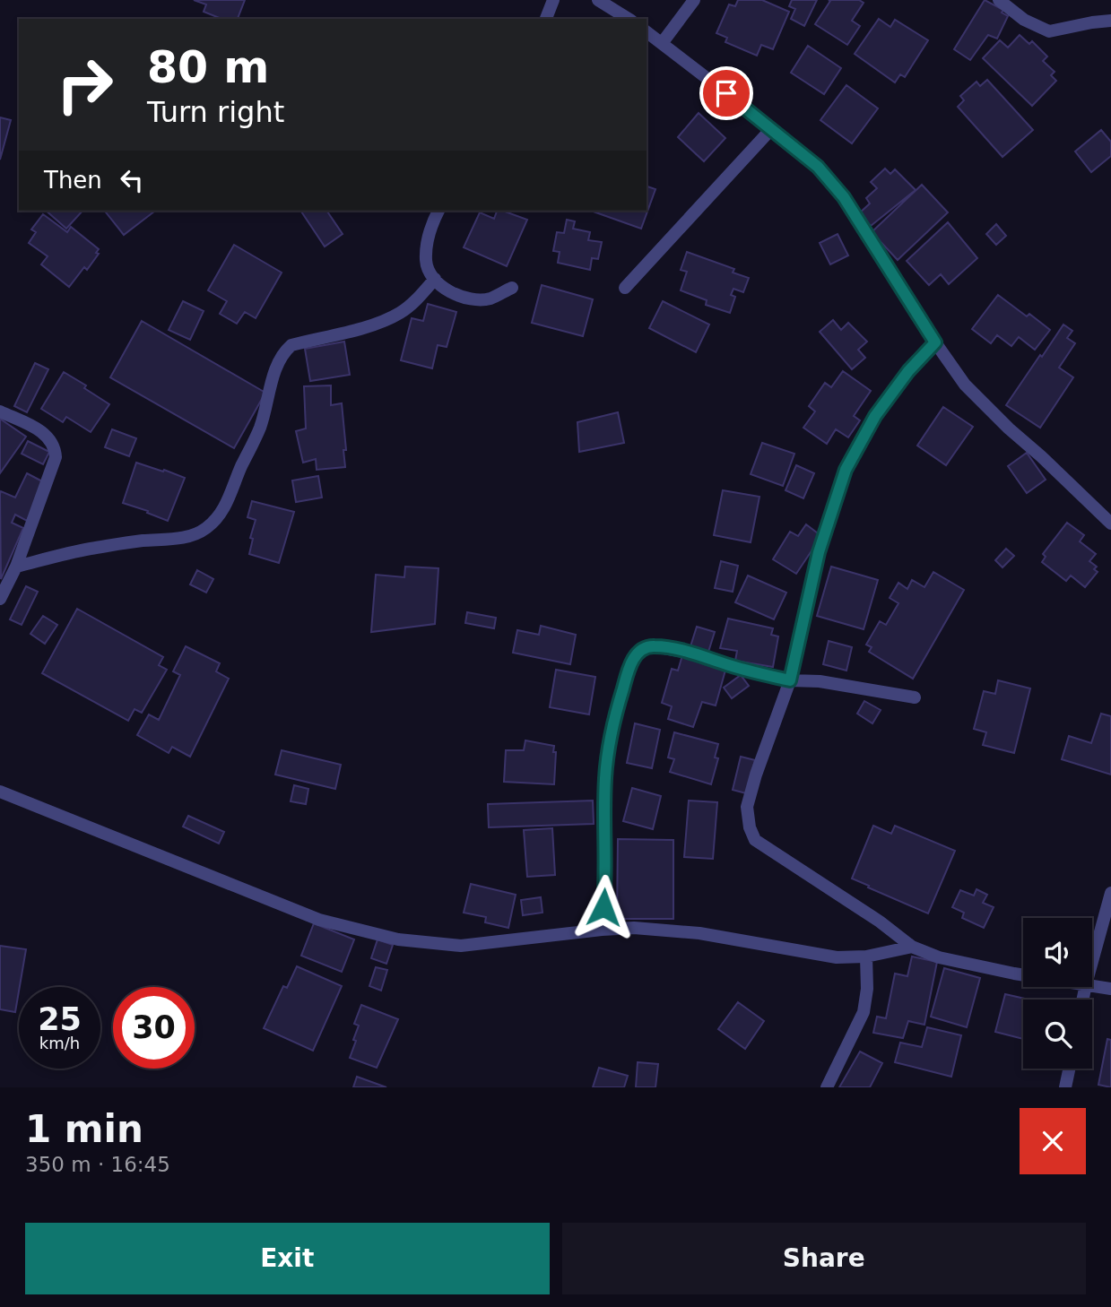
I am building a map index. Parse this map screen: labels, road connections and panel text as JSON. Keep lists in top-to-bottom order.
{
  "page": {
    "turn": ["80 m", "Turn right"],
    "then": "Then",
    "speed": "25 km/h",
    "limit": "30",
    "heading": ["1 min", "350 m · 16:45"],
    "buttons": ["Exit", "Share"]
  }
}
